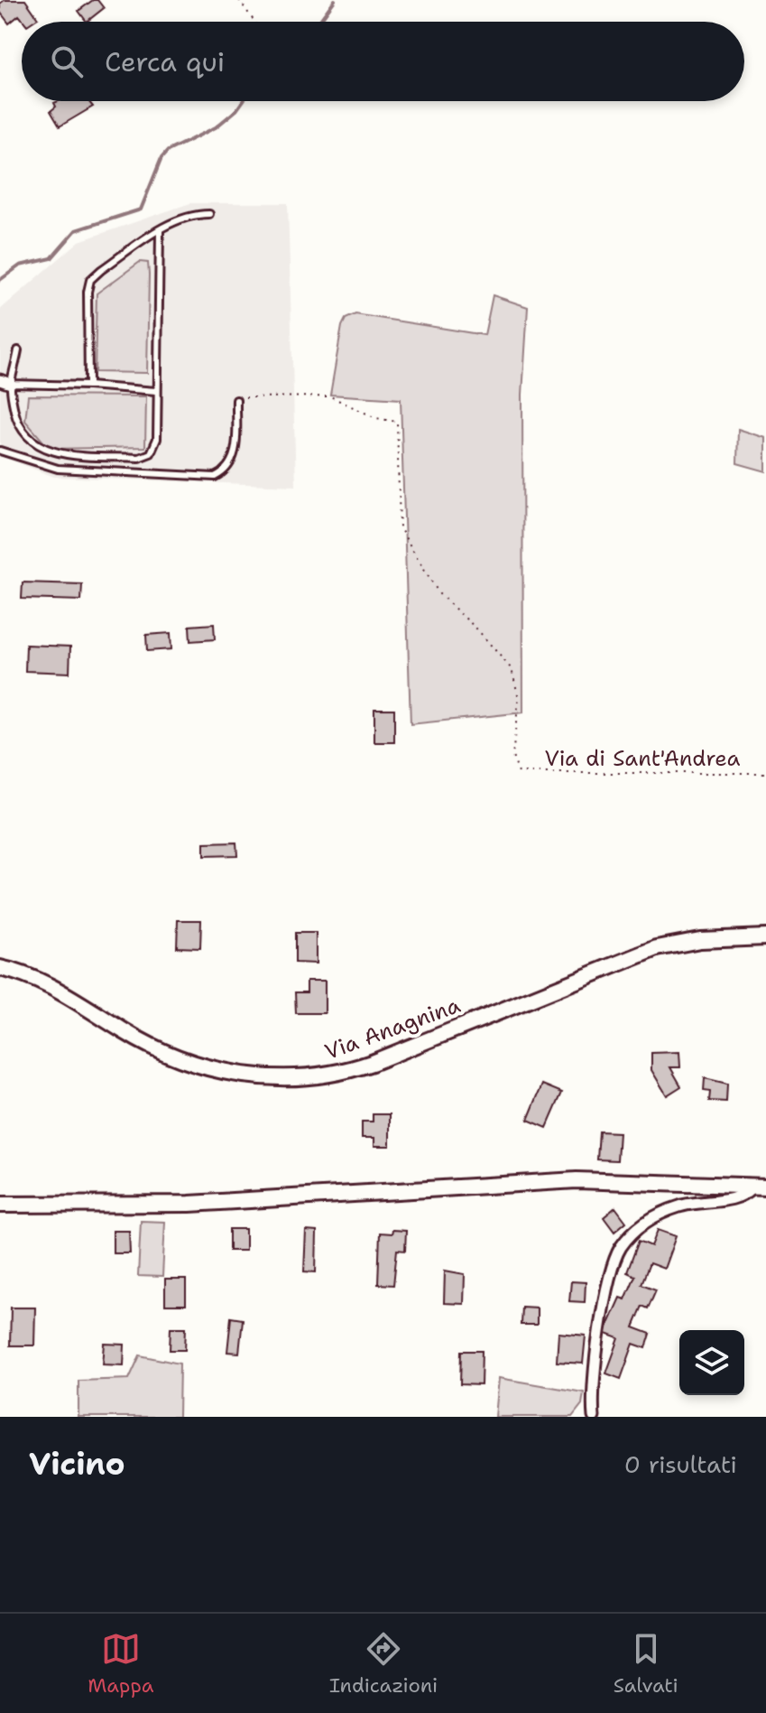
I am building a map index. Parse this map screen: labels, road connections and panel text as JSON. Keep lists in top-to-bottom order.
{
  "streets": {
    "main road": ["Via Anagnina"],
    "path": ["Via di Sant'Andrea"]
  },
  "page": {
    "search": "Cerca qui",
    "heading": ["Vicino", "0 risultati"],
    "nav": ["Mappa", "Indicazioni", "Salvati"]
  }
}
